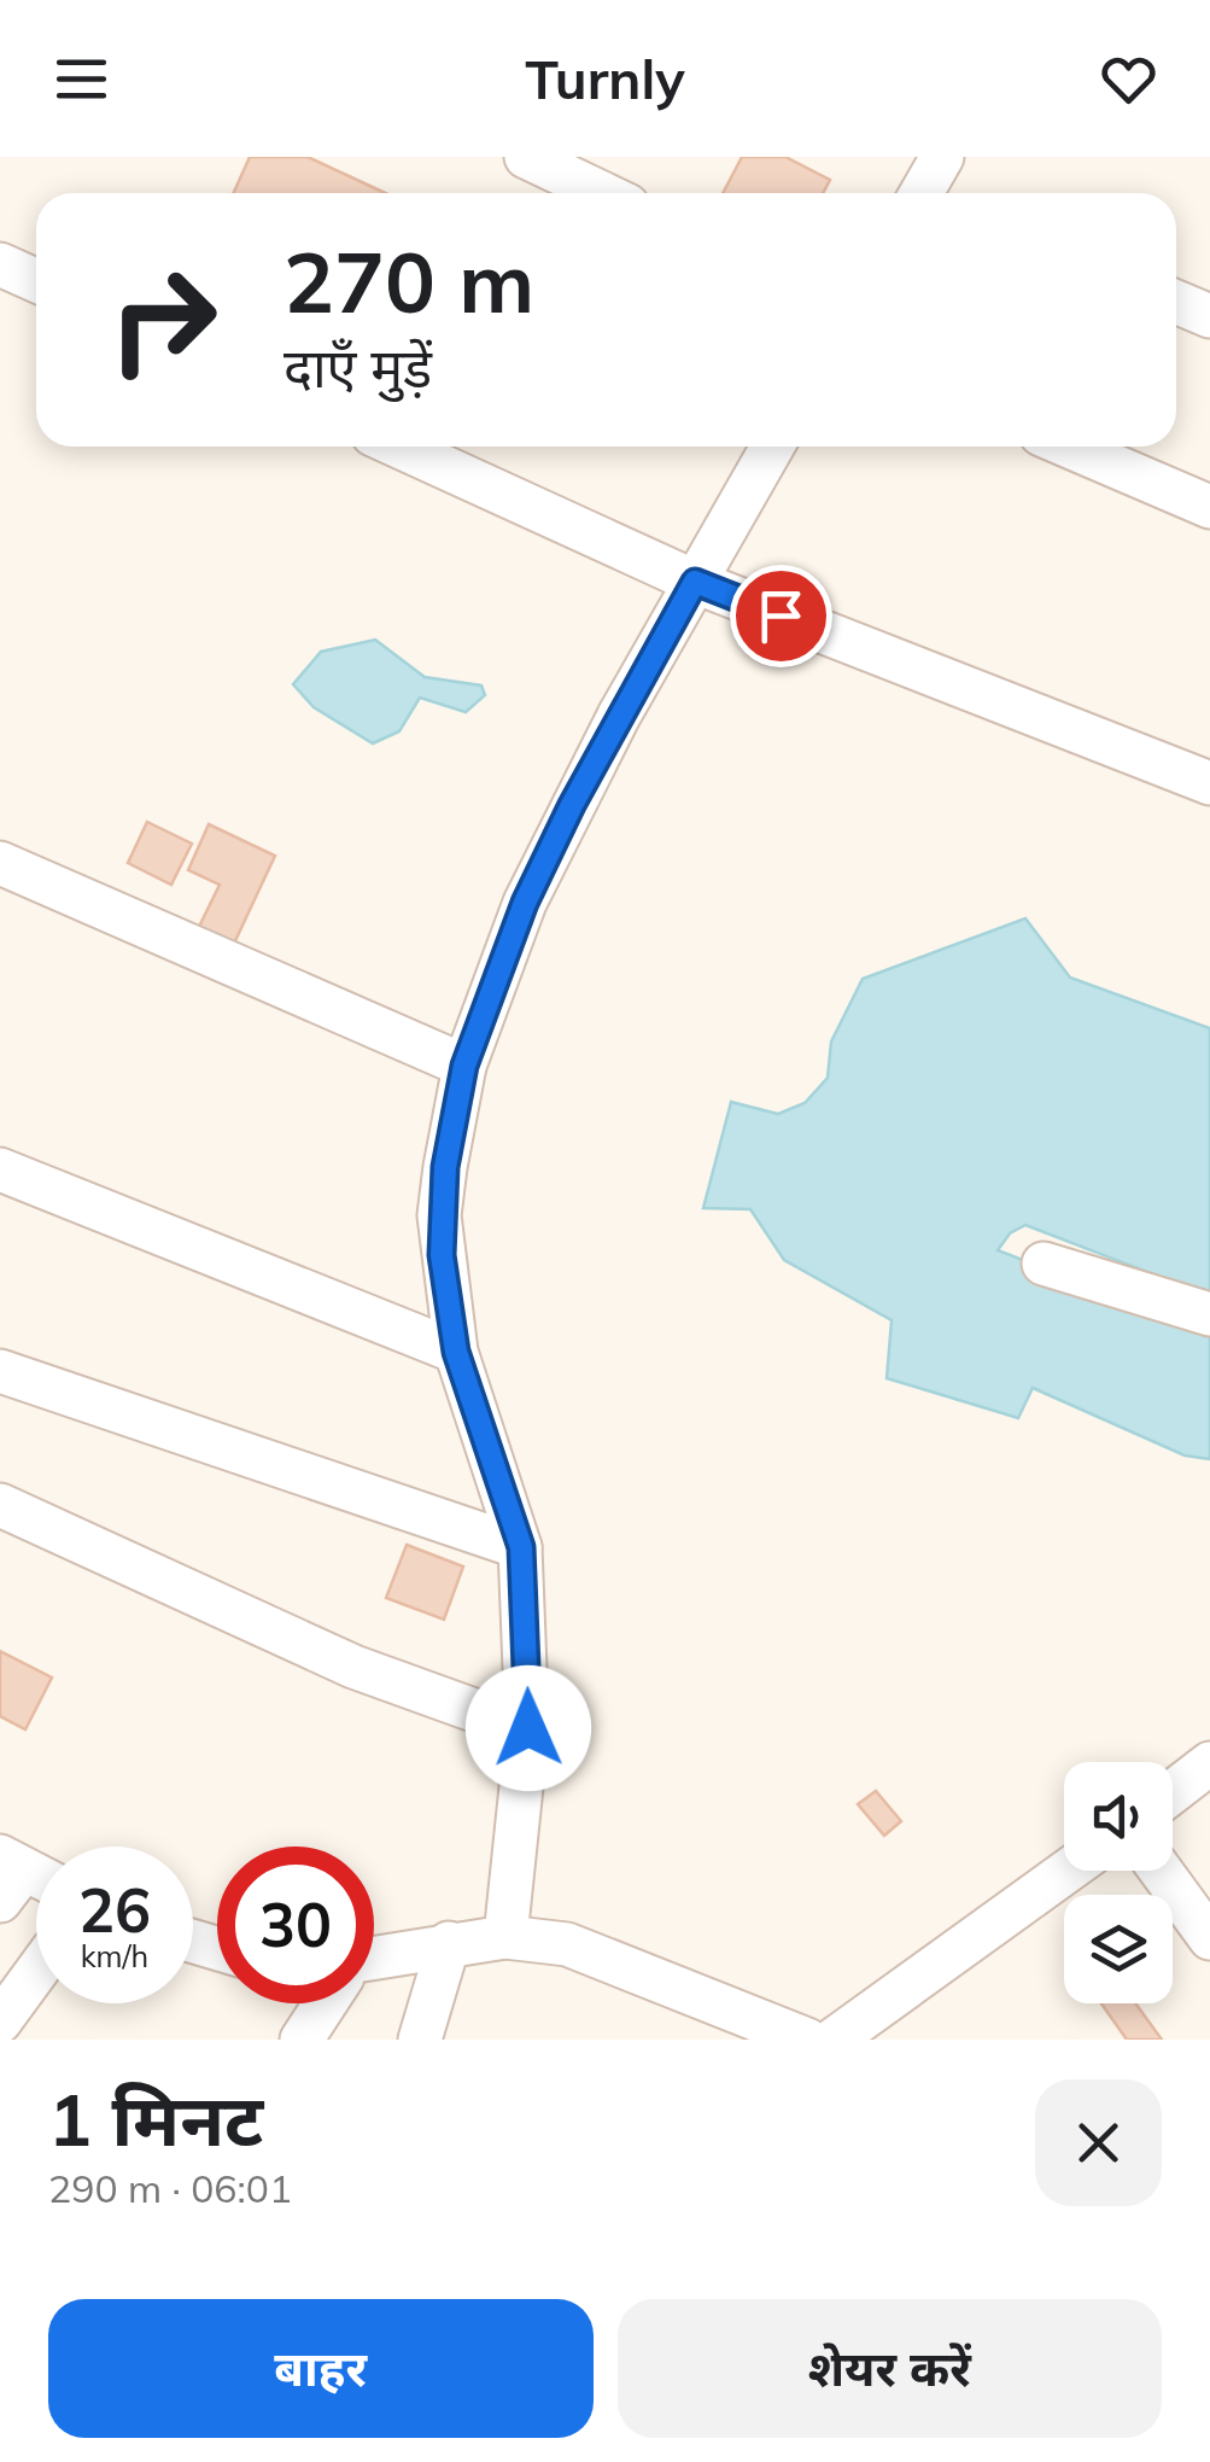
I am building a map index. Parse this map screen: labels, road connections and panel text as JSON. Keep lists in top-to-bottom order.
{
  "page": {
    "header": "Turnly",
    "turn": ["270 m", "दाएँ मुड़ें"],
    "speed": "26 km/h",
    "limit": "30",
    "heading": ["1 मिनट", "290 m · 06:01"],
    "buttons": ["बाहर", "शेयर करें"]
  }
}
